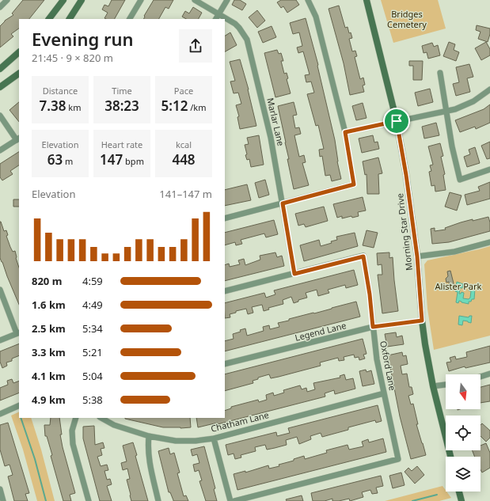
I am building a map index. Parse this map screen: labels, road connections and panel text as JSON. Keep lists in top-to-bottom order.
{
  "streets": {
    "street": [
      "Marlar Lane",
      "Morning Star Drive",
      "Legend Lane",
      "Oxford Lane",
      "Chatham Lane"
    ]
  },
  "crossings": [
    ["Marlar Lane", "Oxford Lane"],
    ["Morning Star Drive", "Legend Lane"],
    ["Legend Lane", "Oxford Lane"],
    ["Oxford Lane", "Chatham Lane"]
  ],
  "parks": ["Bridges Cemetery", "Alister Park"],
  "north": "bottom",
  "page": {
    "heading": ["Evening run", "21:45 · 9 × 820 m"],
    "stats": [
      ["Distance", "7.38 km"],
      ["Time", "38:23"],
      ["Pace", "5:12 /km"],
      ["Elevation", "63 m"],
      ["Heart rate", "147 bpm"],
      ["kcal", "448"]
    ],
    "chart": ["Elevation", "141–147 m"],
    "list": [
      {
        "name": "820 m",
        "note": "4:59"
      },
      {
        "name": "1.6 km",
        "note": "4:49"
      },
      {
        "name": "2.5 km",
        "note": "5:34"
      },
      {
        "name": "3.3 km",
        "note": "5:21"
      },
      {
        "name": "4.1 km",
        "note": "5:04"
      },
      {
        "name": "4.9 km",
        "note": "5:38"
      }
    ]
  }
}
